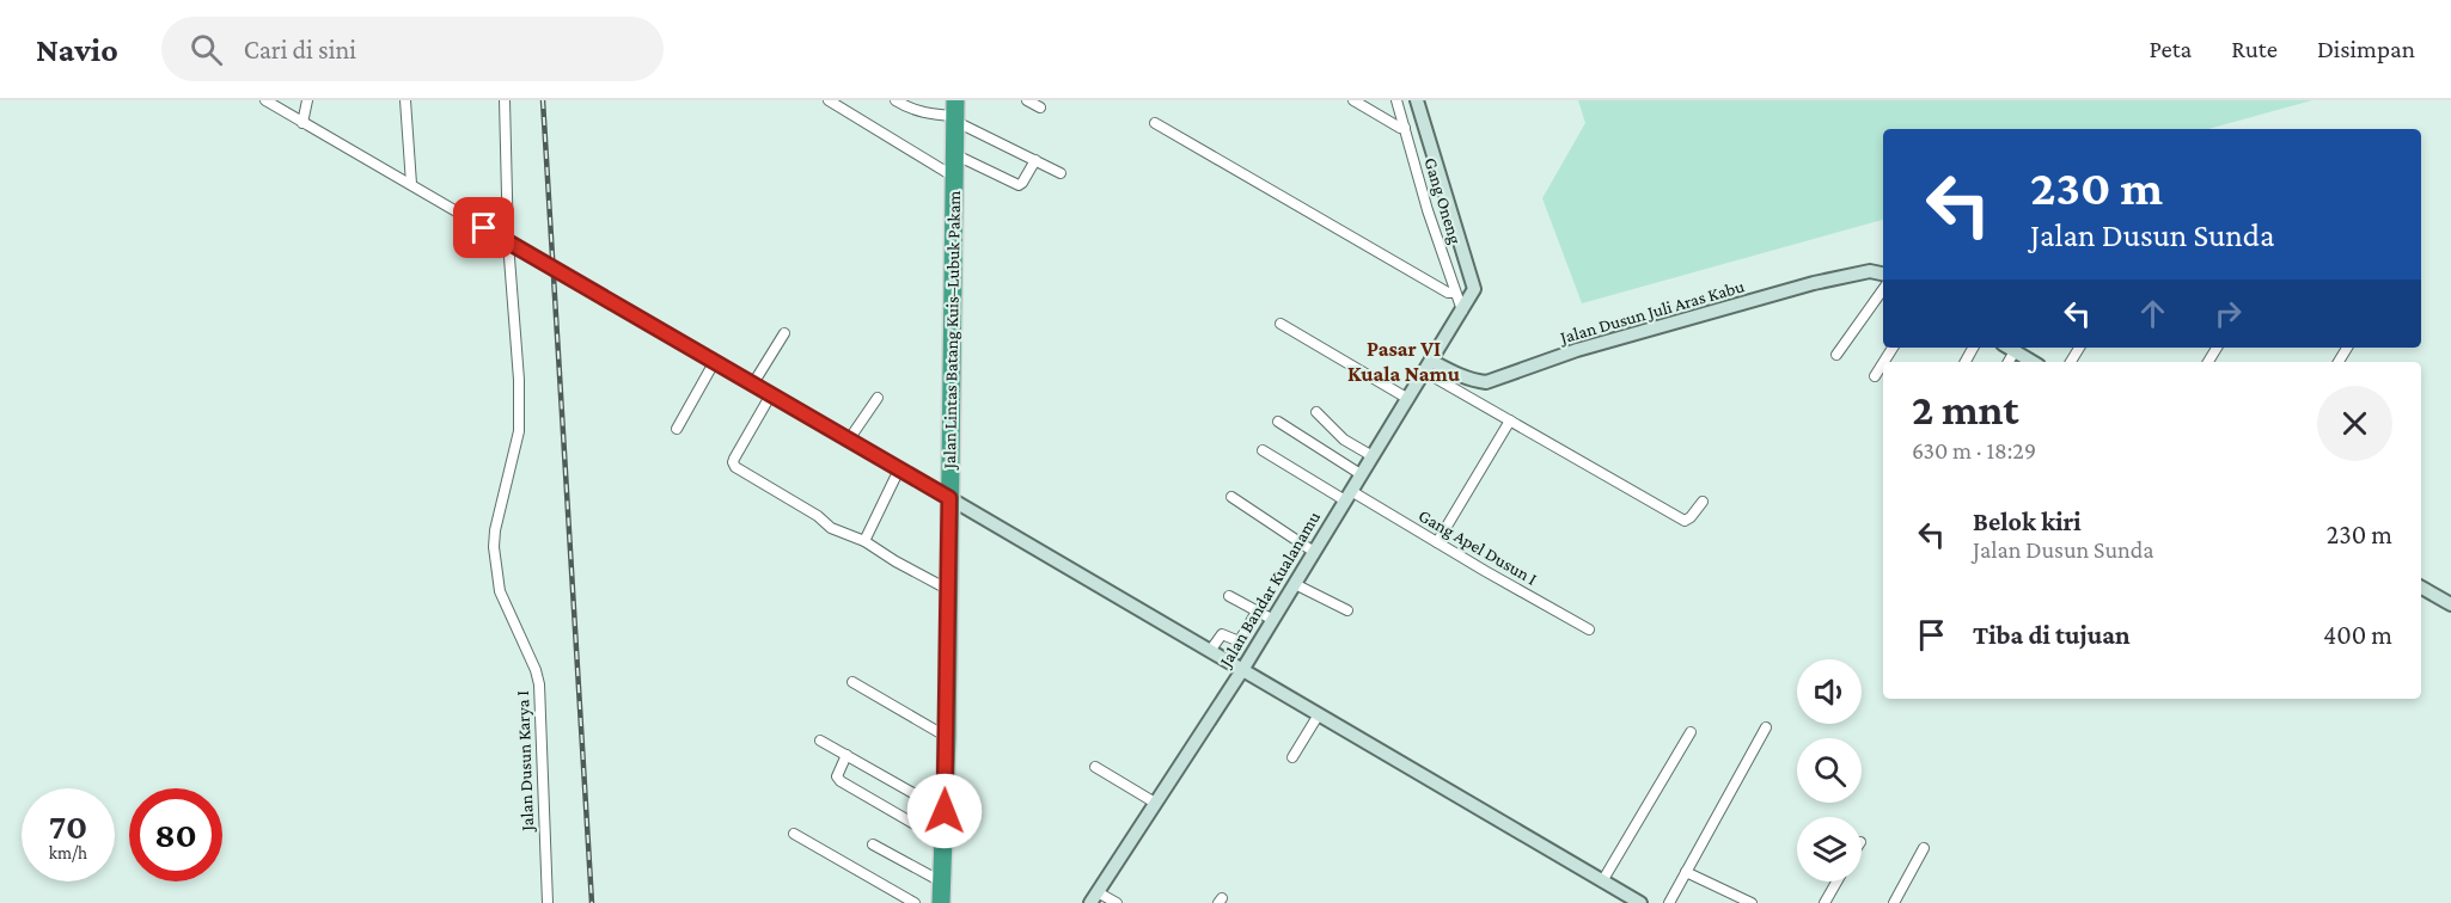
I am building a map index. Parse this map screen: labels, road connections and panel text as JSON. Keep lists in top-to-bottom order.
{
  "streets": {
    "highway": ["Jalan Lintas Batang Kuis–Lubuk Pakam"],
    "street": [
      "Gang Oneng",
      "Jalan Dusun Juli Aras Kabu",
      "Gang Apel Dusun I",
      "Jalan Bandar Kualanamu",
      "Jalan Dusun Karya I"
    ]
  },
  "crossings": [
    ["Gang Oneng", "Jalan Bandar Kualanamu"],
    ["Jalan Dusun Juli Aras Kabu", "Jalan Bandar Kualanamu"],
    ["Gang Apel Dusun I", "Jalan Bandar Kualanamu"]
  ],
  "districts": ["Pasar VI Kuala Namu"],
  "page": {
    "header": "Navio",
    "search": "Cari di sini",
    "nav": ["Peta", "Rute", "Disimpan"],
    "turn": ["230 m", "Jalan Dusun Sunda"],
    "heading": ["2 mnt", "630 m · 18:29"],
    "list": [
      {
        "name": "Belok kiri",
        "note": "Jalan Dusun Sunda",
        "value": "230 m"
      },
      {
        "name": "Tiba di tujuan",
        "value": "400 m"
      }
    ],
    "speed": "70 km/h",
    "limit": "80"
  }
}
